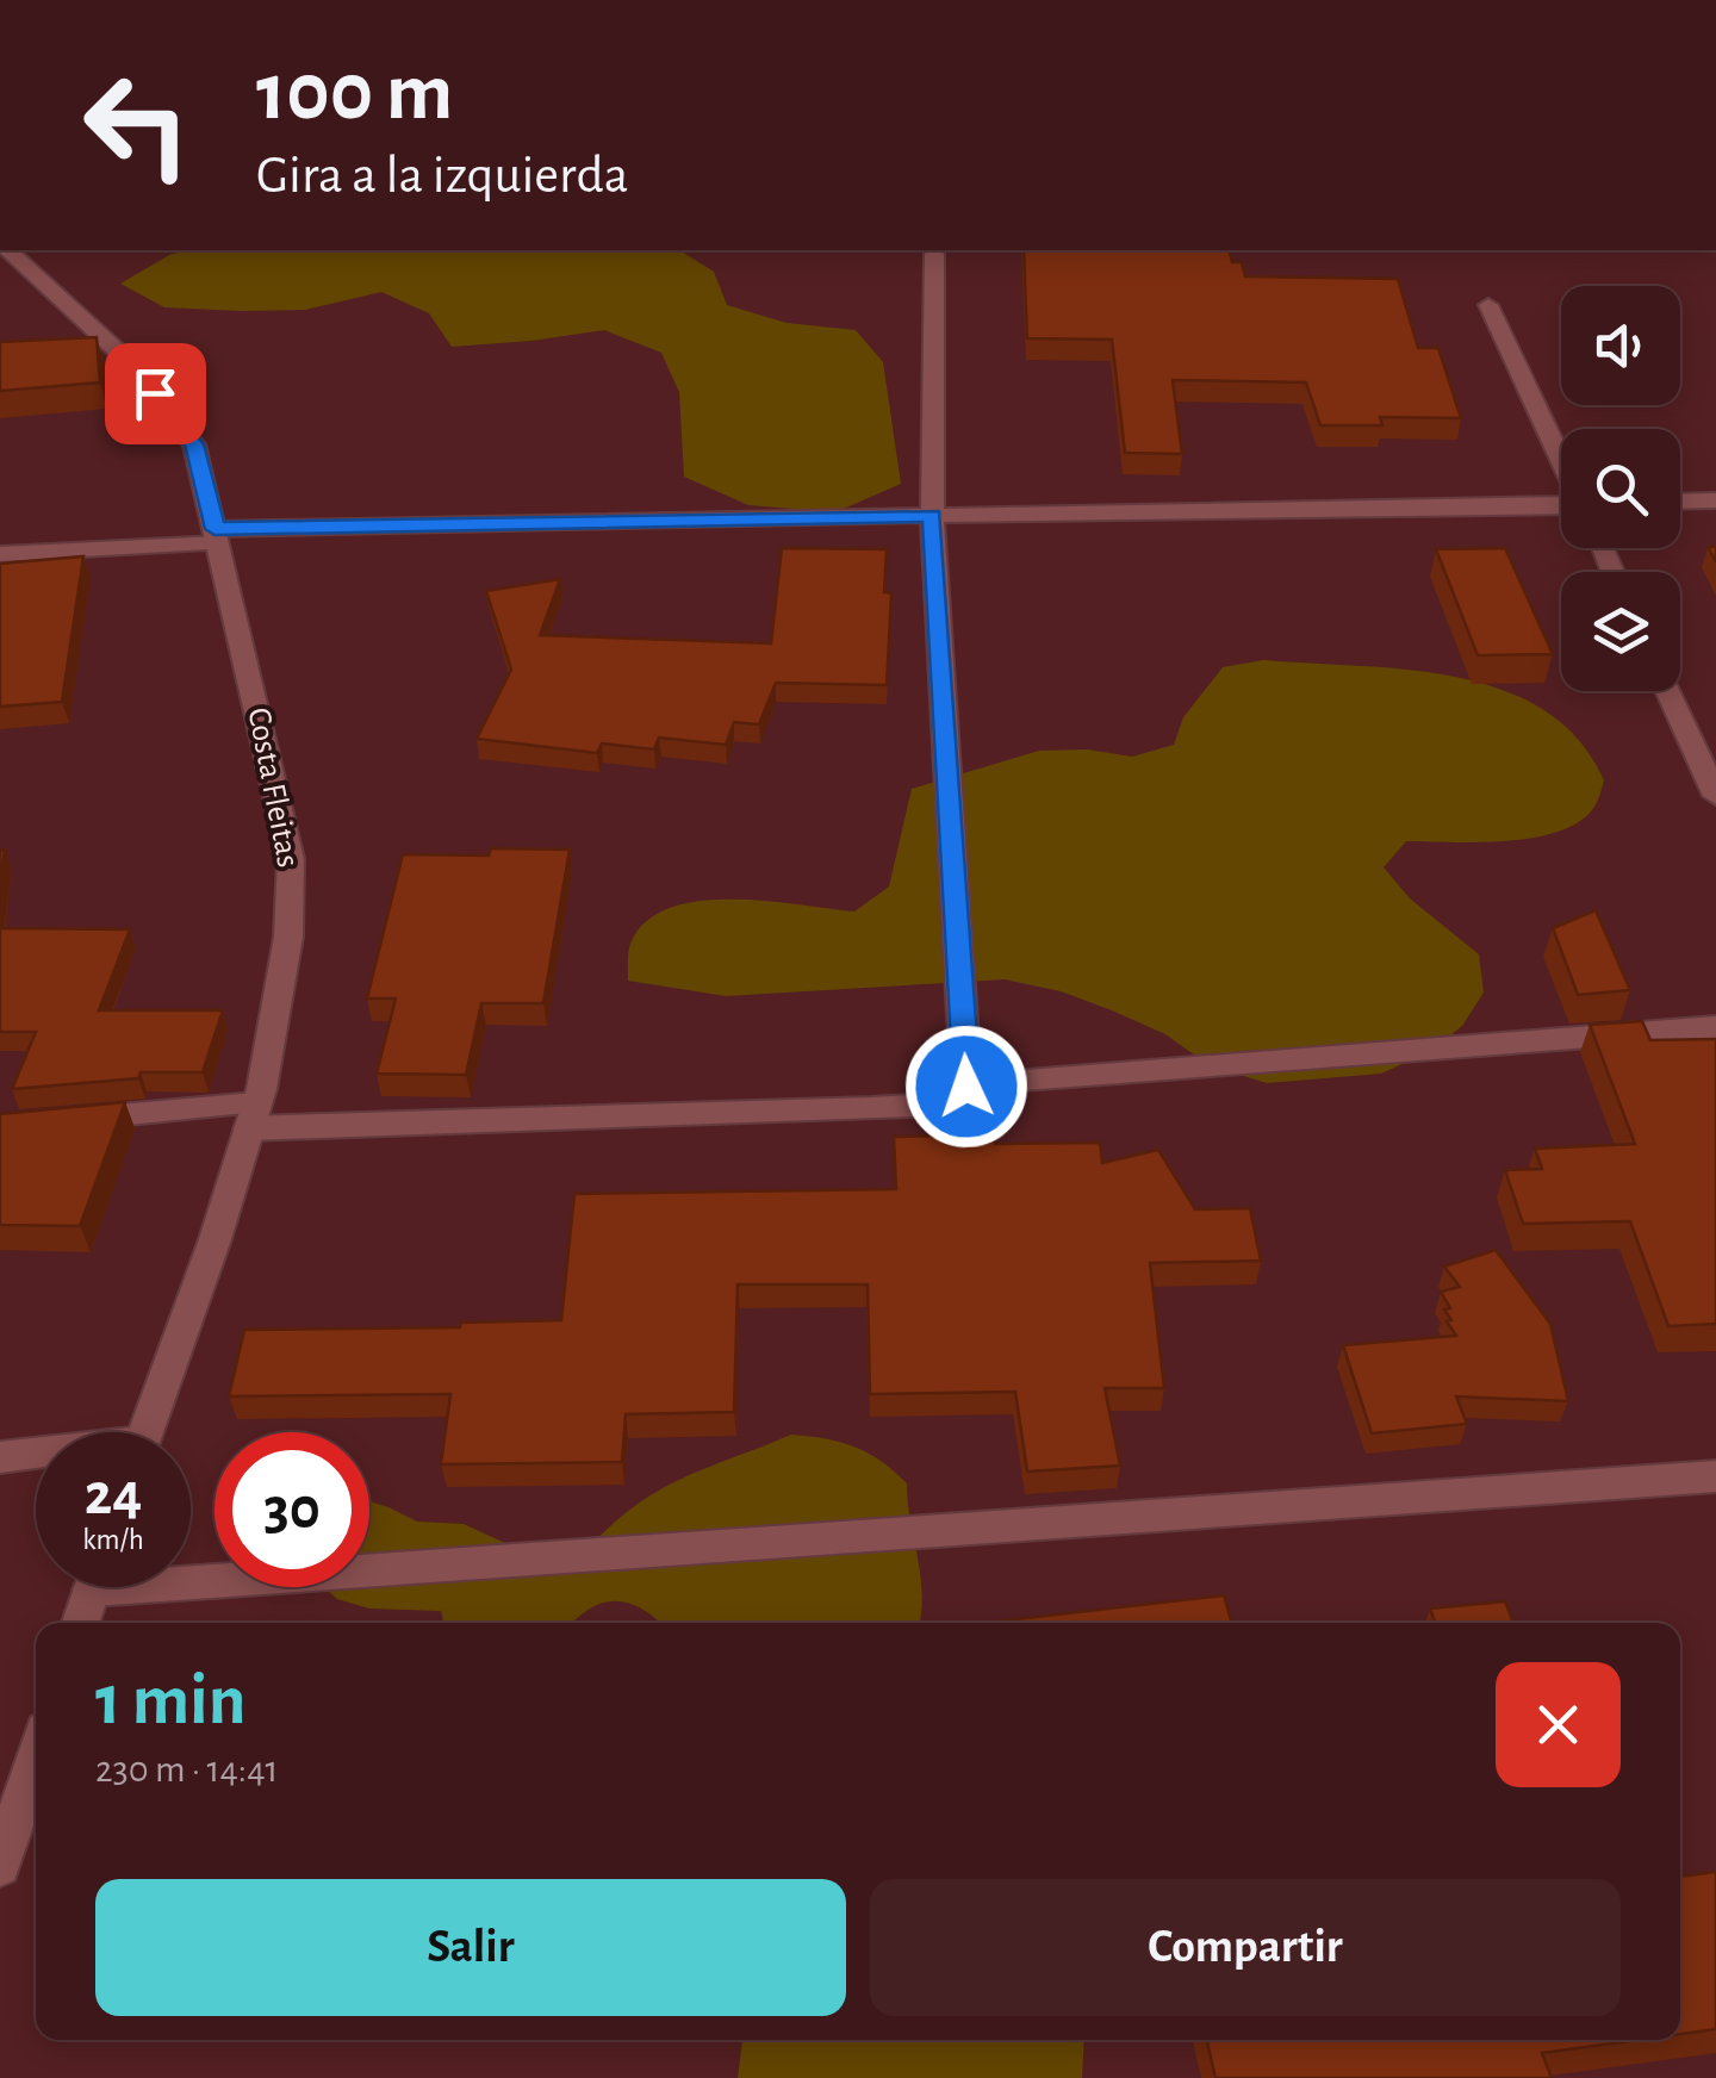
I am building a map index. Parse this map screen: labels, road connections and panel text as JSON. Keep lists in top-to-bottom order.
{
  "streets": {
    "street": ["Costa Fleitas"]
  },
  "page": {
    "turn": ["100 m", "Gira a la izquierda"],
    "speed": "24 km/h",
    "limit": "30",
    "heading": ["1 min", "230 m · 14:41"],
    "buttons": ["Salir", "Compartir"]
  }
}
